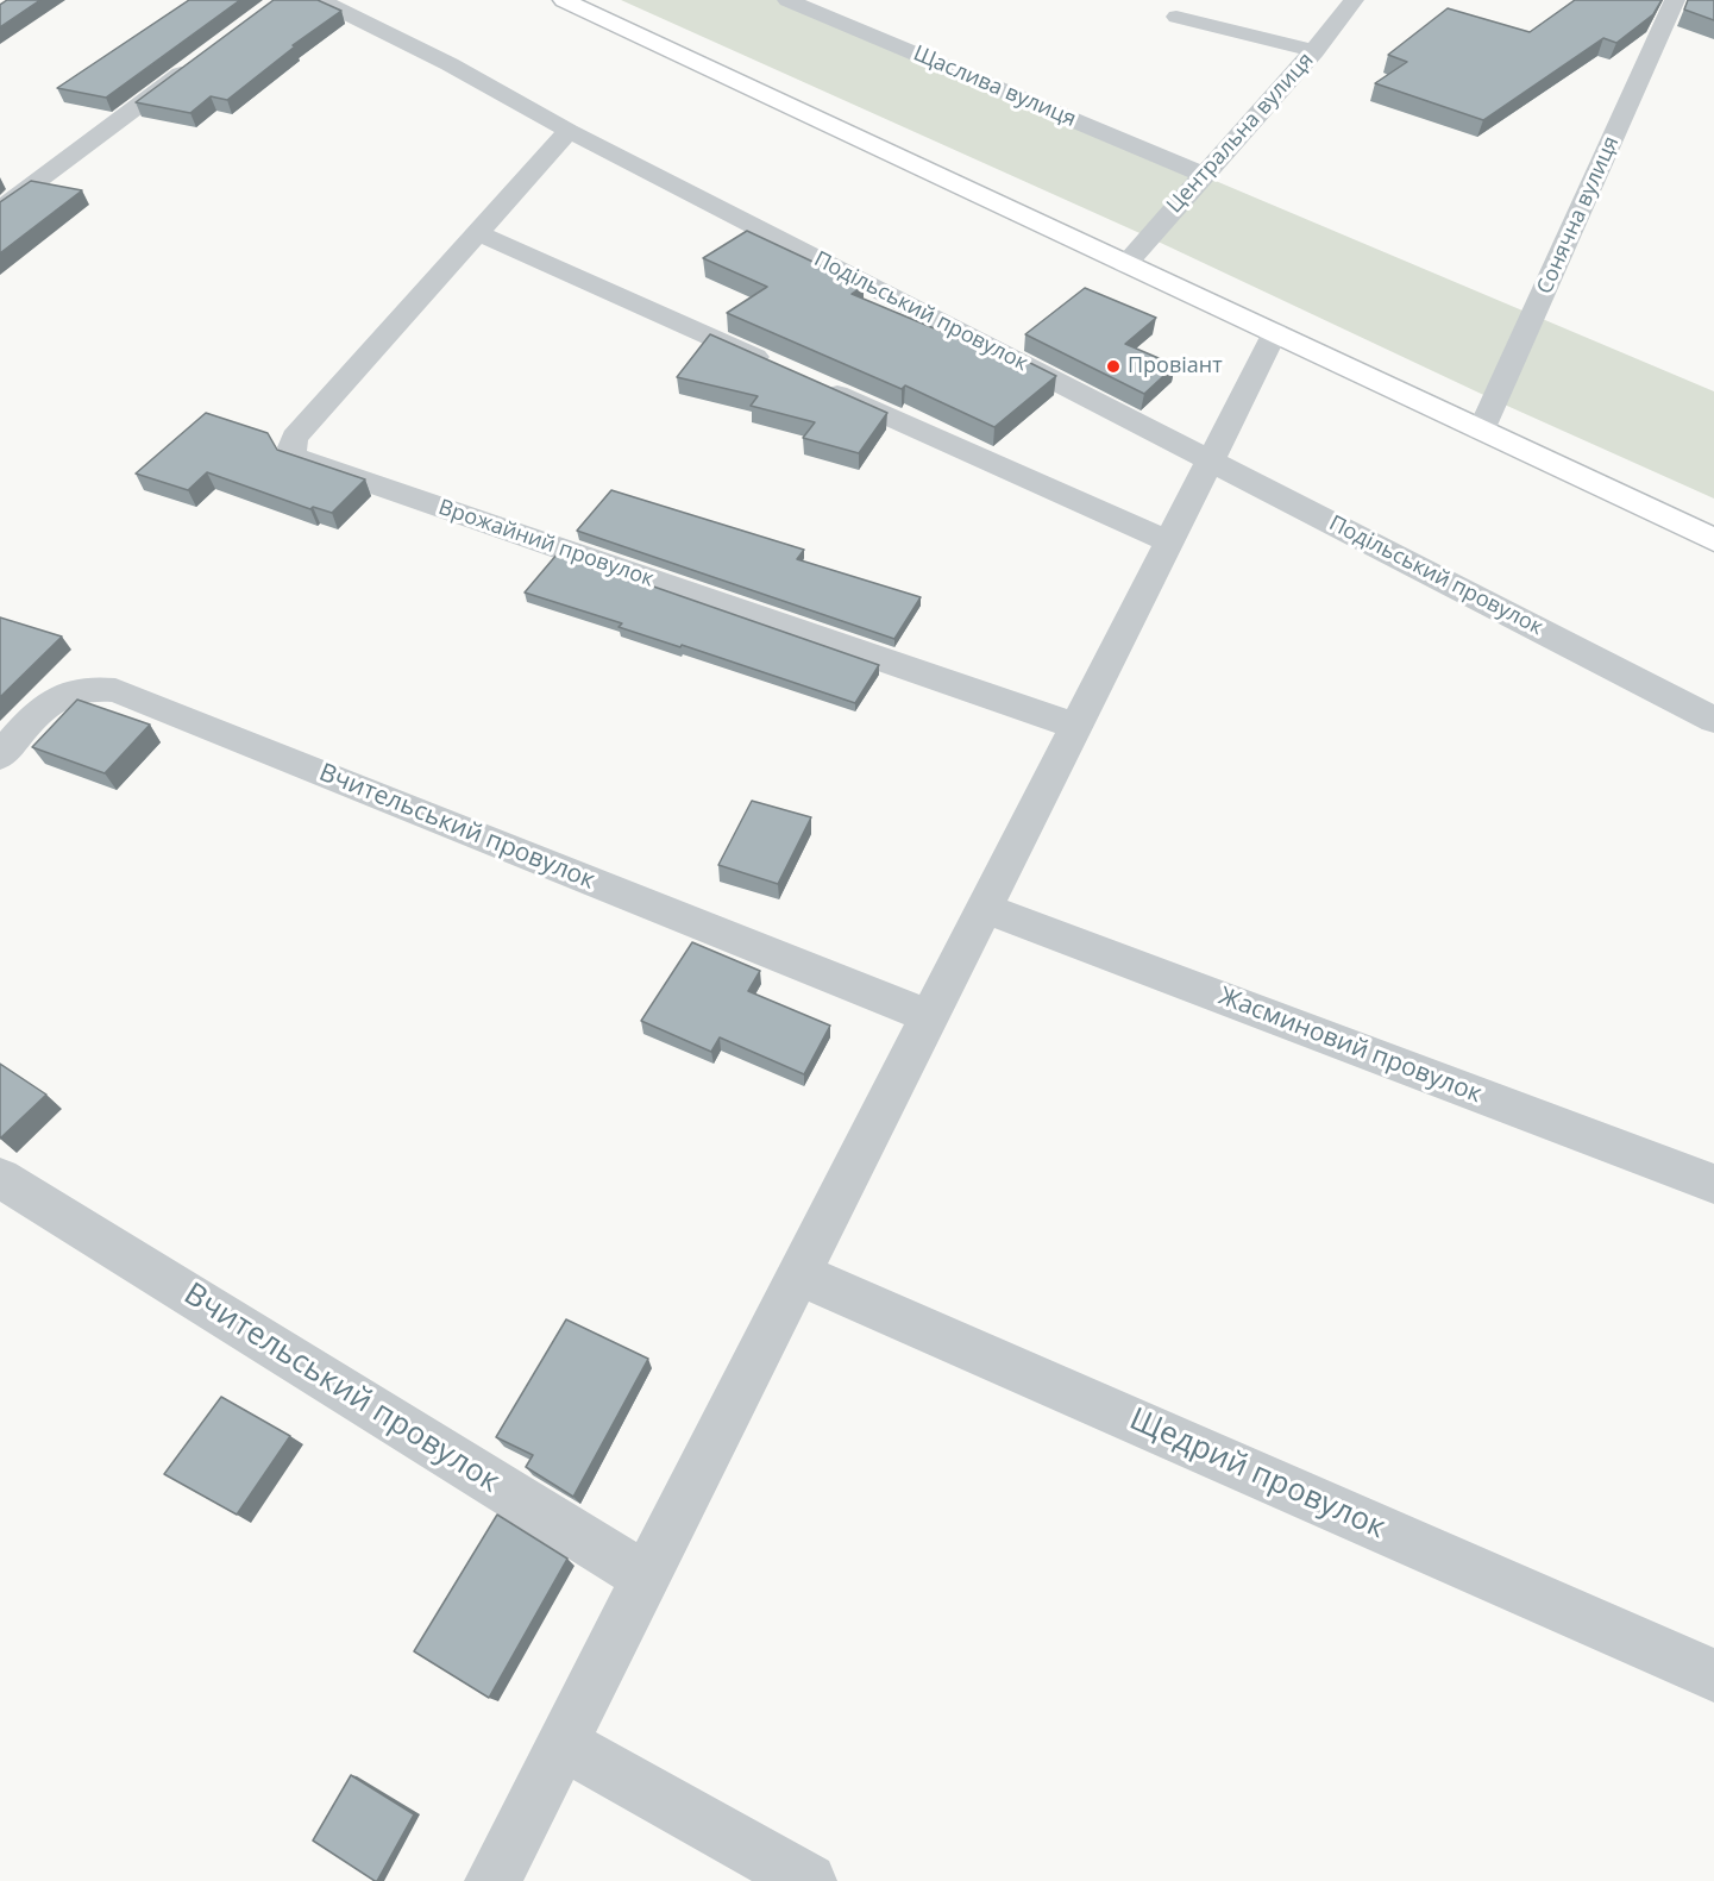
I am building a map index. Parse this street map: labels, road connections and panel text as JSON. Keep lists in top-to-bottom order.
{
  "streets": {
    "street": [
      "Щаслива вулиця",
      "Центральна вулиця",
      "Сонячна вулиця",
      "Подільський провулок",
      "Врожайний провулок",
      "Вчительський провулок",
      "Жасминовий провулок",
      "Щедрий провулок"
    ]
  },
  "crossings": [
    ["Щаслива вулиця", "Центральна вулиця"],
    ["Подільський провулок", "Врожайний провулок"]
  ],
  "places": ["Провіант"]
}
